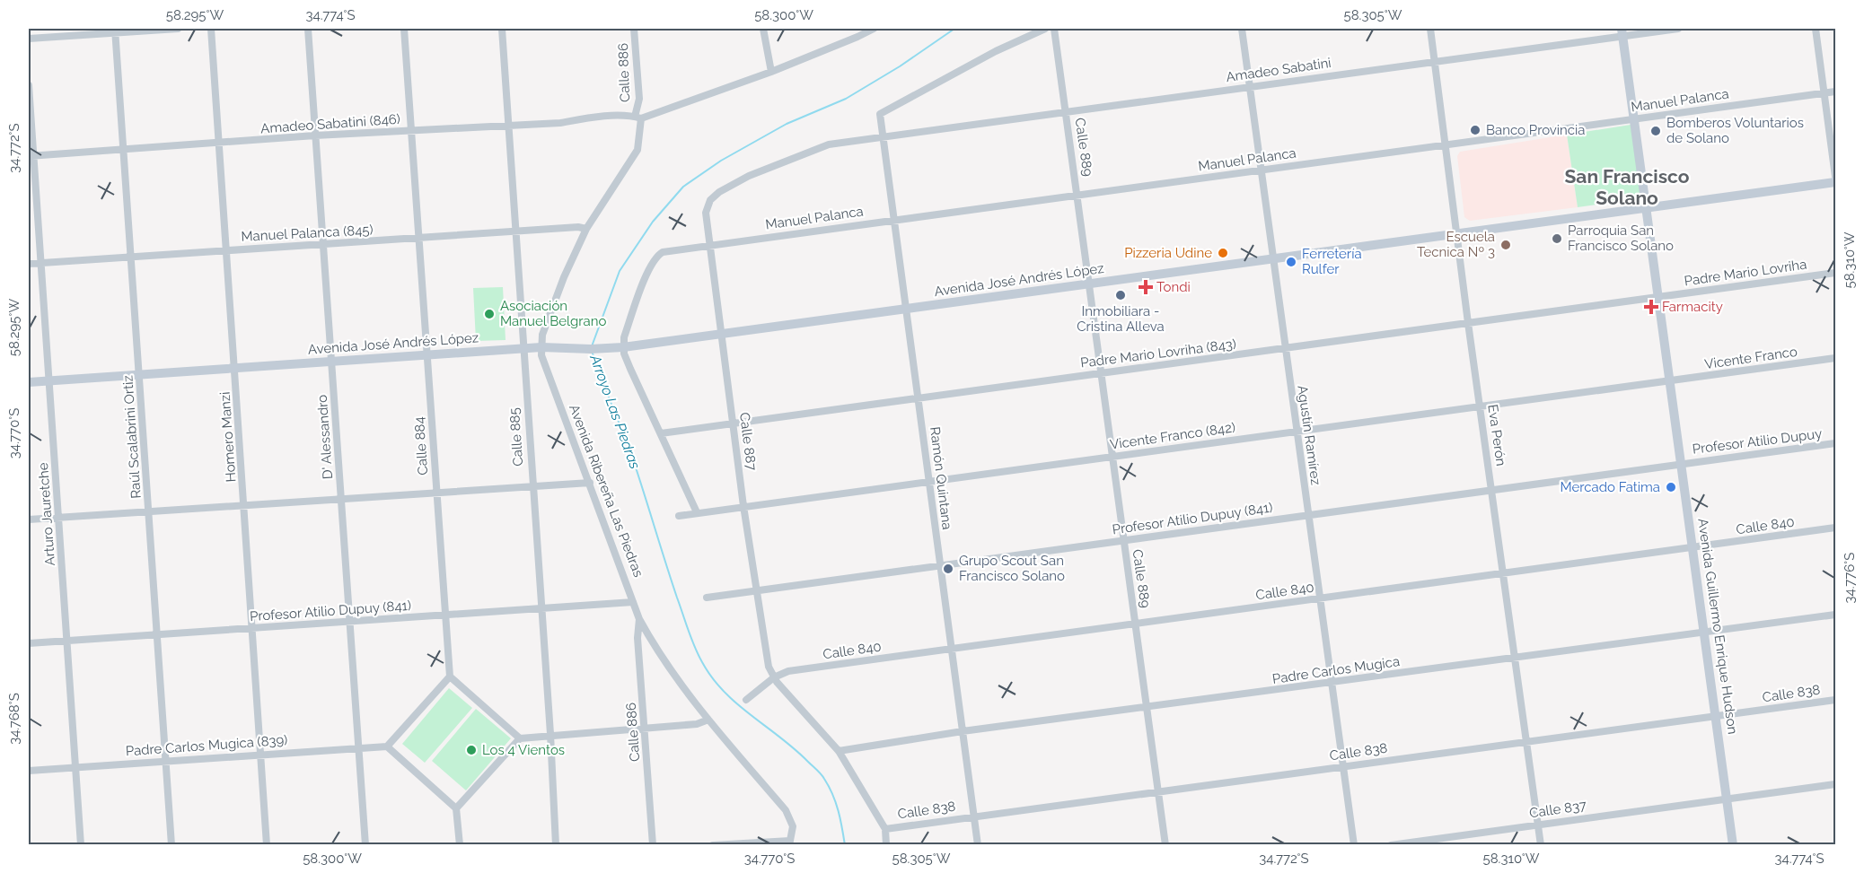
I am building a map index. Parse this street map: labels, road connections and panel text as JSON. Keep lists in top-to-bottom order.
{
  "streets": {
    "main road": ["Avenida José Andrés López", "Avenida Guillermo Enrique Hudson"],
    "street": [
      "Amadeo Sabatini",
      "Calle 886",
      "Manuel Palanca",
      "Amadeo Sabatini (846)",
      "Calle 889",
      "Manuel Palanca (845)",
      "Padre Mario Lovriha",
      "Padre Mario Lovriha (843)",
      "Vicente Franco",
      "Agustín Ramírez",
      "Eva Perón",
      "Vicente Franco (842)",
      "Raúl Scalabrini Ortiz",
      "Homero Manzi",
      "D' Alessandro",
      "Calle 885",
      "Calle 887",
      "Profesor Atilio Dupuy",
      "Calle 884",
      "Ramón Quintana",
      "Avenida Ribereña Las Piedras",
      "Arturo Jauretche",
      "Profesor Atilio Dupuy (841)",
      "Calle 840",
      "Padre Carlos Mugica",
      "Calle 838",
      "Padre Carlos Mugica (839)",
      "Calle 837"
    ]
  },
  "crossings": [
    ["Amadeo Sabatini", "Calle 889"],
    ["Amadeo Sabatini", "Agustín Ramírez"],
    ["Amadeo Sabatini", "Eva Perón"],
    ["Amadeo Sabatini", "Calle 887"],
    ["Amadeo Sabatini", "Ramón Quintana"],
    ["Amadeo Sabatini", "Avenida Guillermo Enrique Hudson"],
    ["Calle 886", "Amadeo Sabatini (846)"],
    ["Calle 886", "Avenida Ribereña Las Piedras"],
    ["Manuel Palanca", "Calle 889"],
    ["Manuel Palanca", "Avenida José Andrés López"],
    ["Manuel Palanca", "Agustín Ramírez"],
    ["Manuel Palanca", "Eva Perón"],
    ["Manuel Palanca", "Calle 887"],
    ["Manuel Palanca", "Ramón Quintana"],
    ["Manuel Palanca", "Avenida Guillermo Enrique Hudson"],
    ["Amadeo Sabatini (846)", "Raúl Scalabrini Ortiz"],
    ["Amadeo Sabatini (846)", "Homero Manzi"],
    ["Amadeo Sabatini (846)", "D' Alessandro"],
    ["Amadeo Sabatini (846)", "Calle 885"],
    ["Amadeo Sabatini (846)", "Calle 884"],
    ["Amadeo Sabatini (846)", "Avenida Ribereña Las Piedras"],
    ["Amadeo Sabatini (846)", "Arturo Jauretche"],
    ["Calle 889", "Avenida José Andrés López"],
    ["Calle 889", "Padre Mario Lovriha (843)"],
    ["Calle 889", "Vicente Franco (842)"],
    ["Calle 889", "Profesor Atilio Dupuy (841)"],
    ["Calle 889", "Calle 840"],
    ["Calle 889", "Padre Carlos Mugica"],
    ["Calle 889", "Calle 838"],
    ["Manuel Palanca (845)", "Raúl Scalabrini Ortiz"],
    ["Manuel Palanca (845)", "Homero Manzi"],
    ["Manuel Palanca (845)", "D' Alessandro"],
    ["Manuel Palanca (845)", "Calle 885"],
    ["Manuel Palanca (845)", "Calle 884"],
    ["Manuel Palanca (845)", "Avenida Ribereña Las Piedras"],
    ["Manuel Palanca (845)", "Arturo Jauretche"],
    ["Padre Mario Lovriha", "Padre Mario Lovriha (843)"],
    ["Padre Mario Lovriha", "Avenida Guillermo Enrique Hudson"],
    ["Avenida José Andrés López", "Agustín Ramírez"],
    ["Avenida José Andrés López", "Eva Perón"],
    ["Avenida José Andrés López", "Raúl Scalabrini Ortiz"],
    ["Avenida José Andrés López", "Homero Manzi"],
    ["Avenida José Andrés López", "D' Alessandro"],
    ["Avenida José Andrés López", "Calle 885"],
    ["Avenida José Andrés López", "Calle 887"],
    ["Avenida José Andrés López", "Calle 884"],
    ["Avenida José Andrés López", "Ramón Quintana"],
    ["Avenida José Andrés López", "Avenida Ribereña Las Piedras"],
    ["Avenida José Andrés López", "Arturo Jauretche"],
    ["Avenida José Andrés López", "Avenida Guillermo Enrique Hudson"],
    ["Padre Mario Lovriha (843)", "Agustín Ramírez"],
    ["Padre Mario Lovriha (843)", "Eva Perón"],
    ["Padre Mario Lovriha (843)", "Calle 887"],
    ["Padre Mario Lovriha (843)", "Ramón Quintana"],
    ["Padre Mario Lovriha (843)", "Avenida Guillermo Enrique Hudson"],
    ["Vicente Franco", "Vicente Franco (842)"],
    ["Vicente Franco", "Avenida Guillermo Enrique Hudson"],
    ["Agustín Ramírez", "Vicente Franco (842)"],
    ["Agustín Ramírez", "Profesor Atilio Dupuy (841)"],
    ["Agustín Ramírez", "Calle 840"],
    ["Agustín Ramírez", "Padre Carlos Mugica"],
    ["Agustín Ramírez", "Calle 838"],
    ["Eva Perón", "Vicente Franco (842)"],
    ["Eva Perón", "Profesor Atilio Dupuy (841)"],
    ["Eva Perón", "Calle 840"],
    ["Eva Perón", "Padre Carlos Mugica"],
    ["Eva Perón", "Calle 838"],
    ["Eva Perón", "Calle 837"],
    ["Vicente Franco (842)", "Calle 887"],
    ["Vicente Franco (842)", "Ramón Quintana"],
    ["Vicente Franco (842)", "Avenida Guillermo Enrique Hudson"],
    ["Raúl Scalabrini Ortiz", "Profesor Atilio Dupuy (841)"],
    ["Raúl Scalabrini Ortiz", "Padre Carlos Mugica (839)"],
    ["Homero Manzi", "Profesor Atilio Dupuy (841)"],
    ["Homero Manzi", "Padre Carlos Mugica (839)"],
    ["D' Alessandro", "Profesor Atilio Dupuy (841)"],
    ["D' Alessandro", "Padre Carlos Mugica (839)"],
    ["Calle 885", "Profesor Atilio Dupuy (841)"],
    ["Calle 887", "Ramón Quintana"],
    ["Calle 887", "Profesor Atilio Dupuy (841)"],
    ["Calle 887", "Calle 840"],
    ["Profesor Atilio Dupuy", "Profesor Atilio Dupuy (841)"],
    ["Profesor Atilio Dupuy", "Avenida Guillermo Enrique Hudson"],
    ["Calle 884", "Profesor Atilio Dupuy (841)"],
    ["Ramón Quintana", "Profesor Atilio Dupuy (841)"],
    ["Ramón Quintana", "Calle 840"],
    ["Ramón Quintana", "Padre Carlos Mugica"],
    ["Ramón Quintana", "Calle 838"],
    ["Avenida Ribereña Las Piedras", "Profesor Atilio Dupuy (841)"],
    ["Arturo Jauretche", "Profesor Atilio Dupuy (841)"],
    ["Arturo Jauretche", "Padre Carlos Mugica (839)"],
    ["Profesor Atilio Dupuy (841)", "Avenida Guillermo Enrique Hudson"],
    ["Calle 840", "Avenida Guillermo Enrique Hudson"],
    ["Avenida Guillermo Enrique Hudson", "Padre Carlos Mugica"],
    ["Avenida Guillermo Enrique Hudson", "Calle 838"],
    ["Avenida Guillermo Enrique Hudson", "Calle 837"]
  ],
  "districts": ["San Francisco Solano"],
  "water": ["Arroyo Las Piedras"],
  "places": {
    "other": [
      "Banco Provincia",
      "Bomberos Voluntarios de Solano",
      "Parroquia San Francisco Solano",
      "Escuela Tecnica Nº 3",
      "Pizzeria Udine",
      "Ferretería Rulfer",
      "Inmobiliara - Cristina Alleva",
      "Asociación Manuel Belgrano",
      "Mercado Fatima",
      "Grupo Scout San Francisco Solano",
      "Los 4 Vientos"
    ],
    "health": ["Tondi", "Farmacity"]
  },
  "coordinates": [
    "58.295°W",
    "34.774°S",
    "58.300°W",
    "58.305°W",
    "34.772°S",
    "58.310°W",
    "34.770°S",
    "34.776°S",
    "34.768°S"
  ]
}
